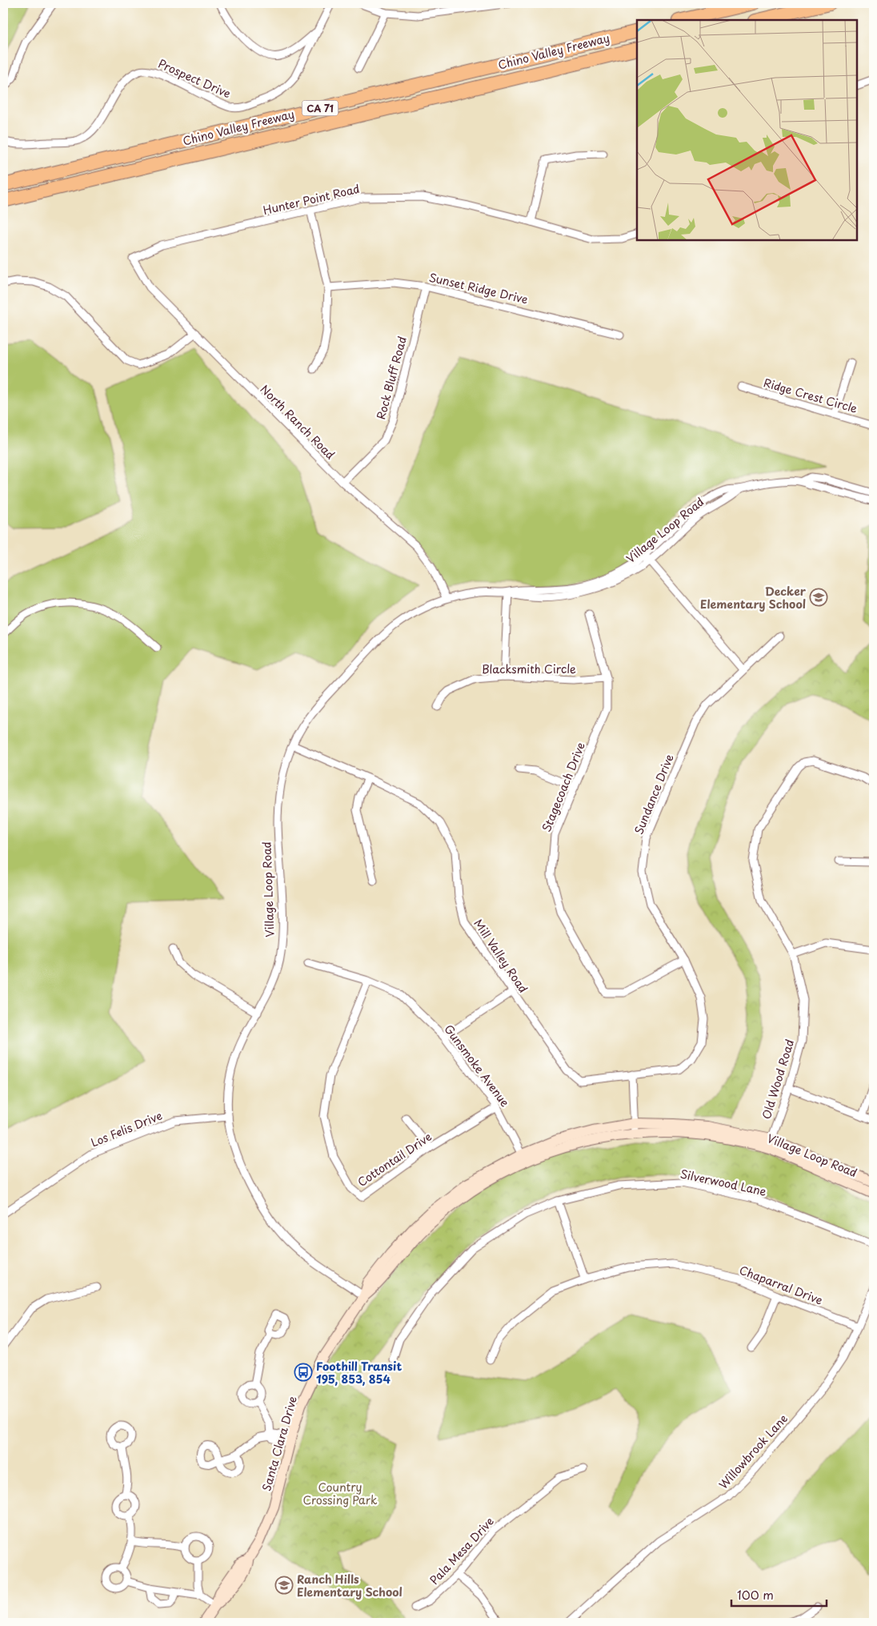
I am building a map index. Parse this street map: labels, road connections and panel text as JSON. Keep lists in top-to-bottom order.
{
  "streets": {
    "highway": ["Chino Valley Freeway", "CA 71"],
    "main road": ["Village Loop Road", "Santa Clara Drive"],
    "street": [
      "Prospect Drive",
      "Hunter Point Road",
      "Sunset Ridge Drive",
      "Rock Bluff Road",
      "Ridge Crest Circle",
      "North Ranch Road",
      "Blacksmith Circle",
      "Stagecoach Drive",
      "Sundance Drive",
      "Mill Valley Road",
      "Gunsmoke Avenue",
      "Old Wood Road",
      "Los Felis Drive",
      "Cottontail Drive",
      "Silverwood Lane",
      "Chaparral Drive",
      "Willowbrook Lane",
      "Pala Mesa Drive"
    ]
  },
  "crossings": [
    ["Hunter Point Road", "North Ranch Road"],
    ["Sunset Ridge Drive", "Rock Bluff Road"],
    ["Rock Bluff Road", "North Ranch Road"],
    ["North Ranch Road", "Village Loop Road"],
    ["Village Loop Road", "Mill Valley Road"],
    ["Village Loop Road", "Gunsmoke Avenue"],
    ["Village Loop Road", "Old Wood Road"],
    ["Village Loop Road", "Los Felis Drive"],
    ["Village Loop Road", "Santa Clara Drive"],
    ["Blacksmith Circle", "Stagecoach Drive"],
    ["Stagecoach Drive", "Sundance Drive"],
    ["Sundance Drive", "Mill Valley Road"],
    ["Gunsmoke Avenue", "Cottontail Drive"],
    ["Chaparral Drive", "Willowbrook Lane"]
  ],
  "parks": ["Country Crossing Park"],
  "places": {
    "school or university": ["Decker Elementary School", "Ranch Hills Elementary School"],
    "bus stop": ["Foothill Transit 195, 853, 854"]
  },
  "scale_bar": "100 m"
}
